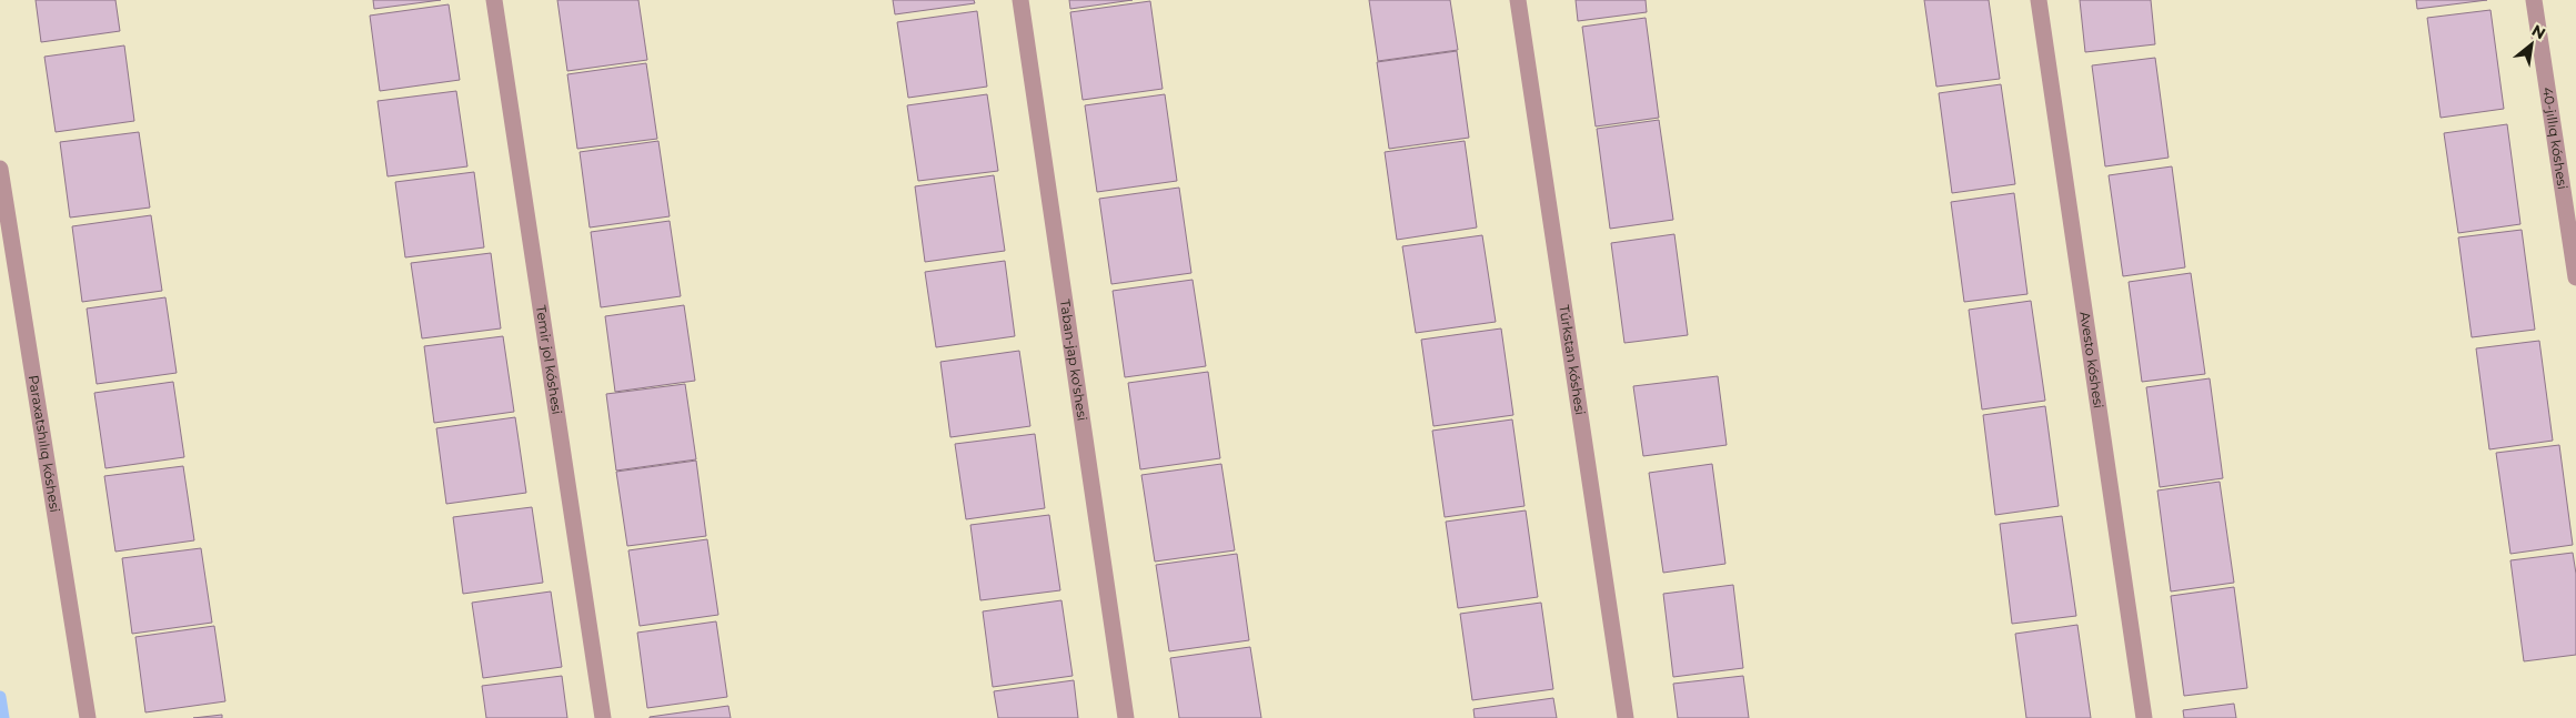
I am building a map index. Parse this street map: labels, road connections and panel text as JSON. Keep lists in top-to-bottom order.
{
  "streets": {
    "street": [
      "40-jıllıq kóshesi",
      "Temir jol kóshesi",
      "Taban-jap ko'shesi",
      "Túrkstan kóshesi",
      "Avesto kóshesi",
      "Paraxatshılıq kóshesi"
    ]
  },
  "north": "top right"
}
